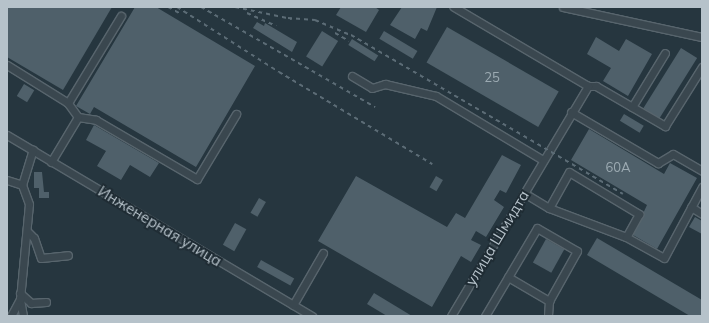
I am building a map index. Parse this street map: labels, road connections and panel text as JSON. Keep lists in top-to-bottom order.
{
  "streets": {
    "street": ["Инженерная улица", "улица Шмидта"]
  },
  "house_numbers": ["25", "60А"]
}
